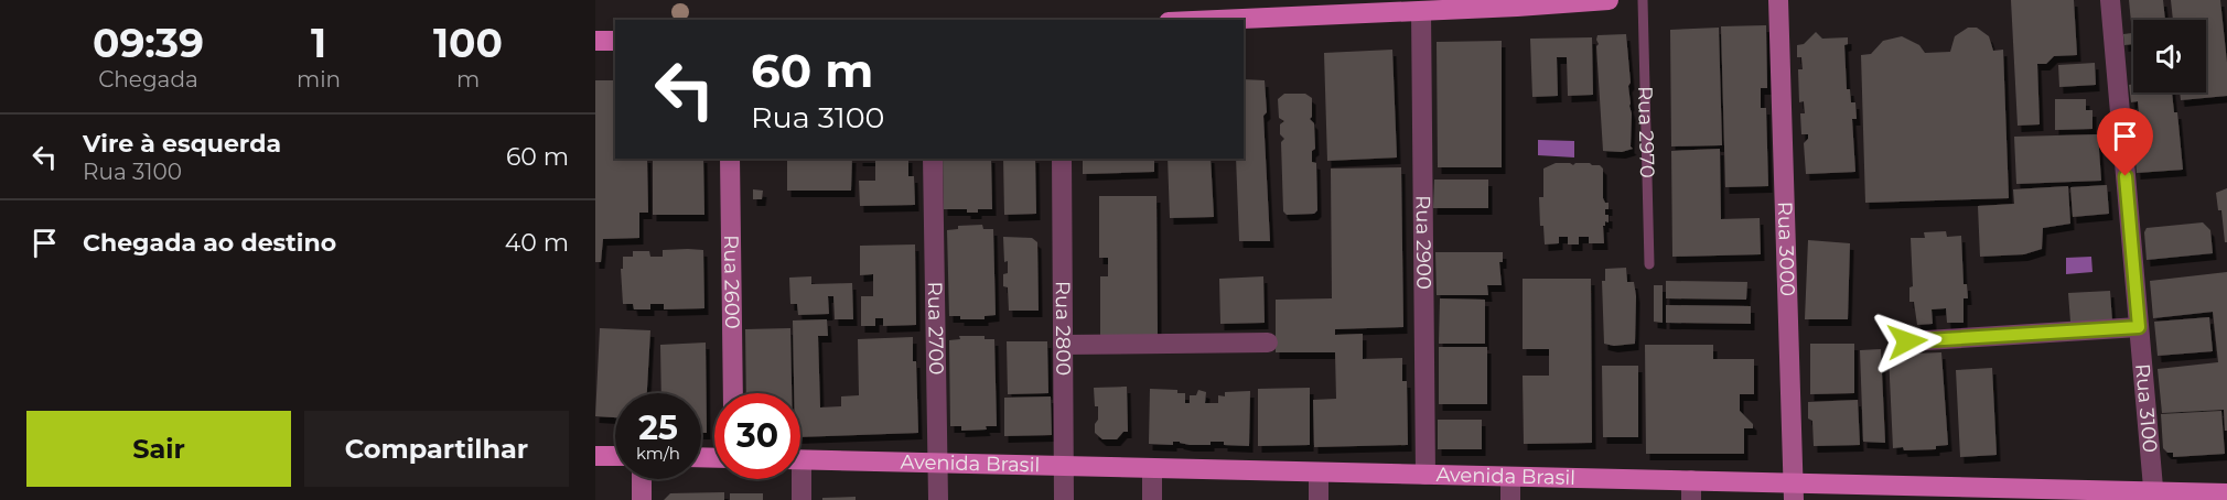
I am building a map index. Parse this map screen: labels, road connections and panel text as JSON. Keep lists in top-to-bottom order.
{
  "streets": {
    "main road": ["Rua 3000", "Rua 2600", "Avenida Brasil"],
    "street": [
      "Rua 2900",
      "Rua 2700",
      "Rua 2800",
      "Rua 3100"
    ],
    "lane": ["Rua 2970"]
  },
  "crossings": [
    ["Rua 2900", "Avenida Brasil"],
    ["Rua 3000", "Avenida Brasil"],
    ["Rua 2700", "Avenida Brasil"],
    ["Rua 2800", "Avenida Brasil"],
    ["Rua 3100", "Avenida Brasil"]
  ],
  "page": {
    "eta": [
      "09:39",
      "Chegada",
      "1",
      "min",
      "100",
      "m"
    ],
    "turn": ["60 m", "Rua 3100"],
    "list": [
      {
        "name": "Vire à esquerda",
        "note": "Rua 3100",
        "value": "60 m"
      },
      {
        "name": "Chegada ao destino",
        "value": "40 m"
      }
    ],
    "speed": "25 km/h",
    "limit": "30",
    "buttons": ["Sair", "Compartilhar"]
  }
}
